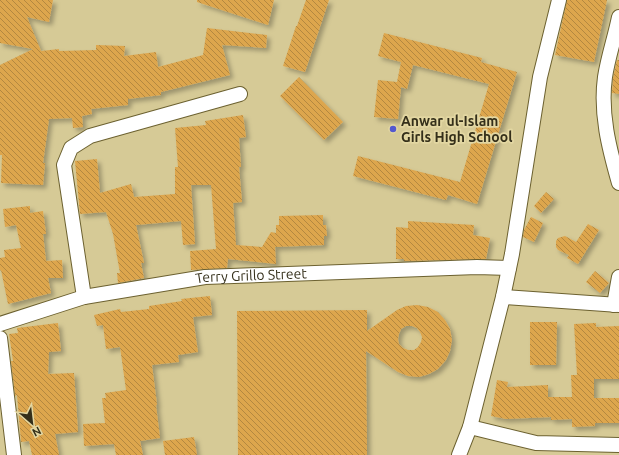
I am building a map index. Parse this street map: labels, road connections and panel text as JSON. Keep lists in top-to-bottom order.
{
  "streets": {
    "street": ["Terry Grillo Street"]
  },
  "places": ["Anwar ul-Islam Girls High School"],
  "north": "bottom right"
}
